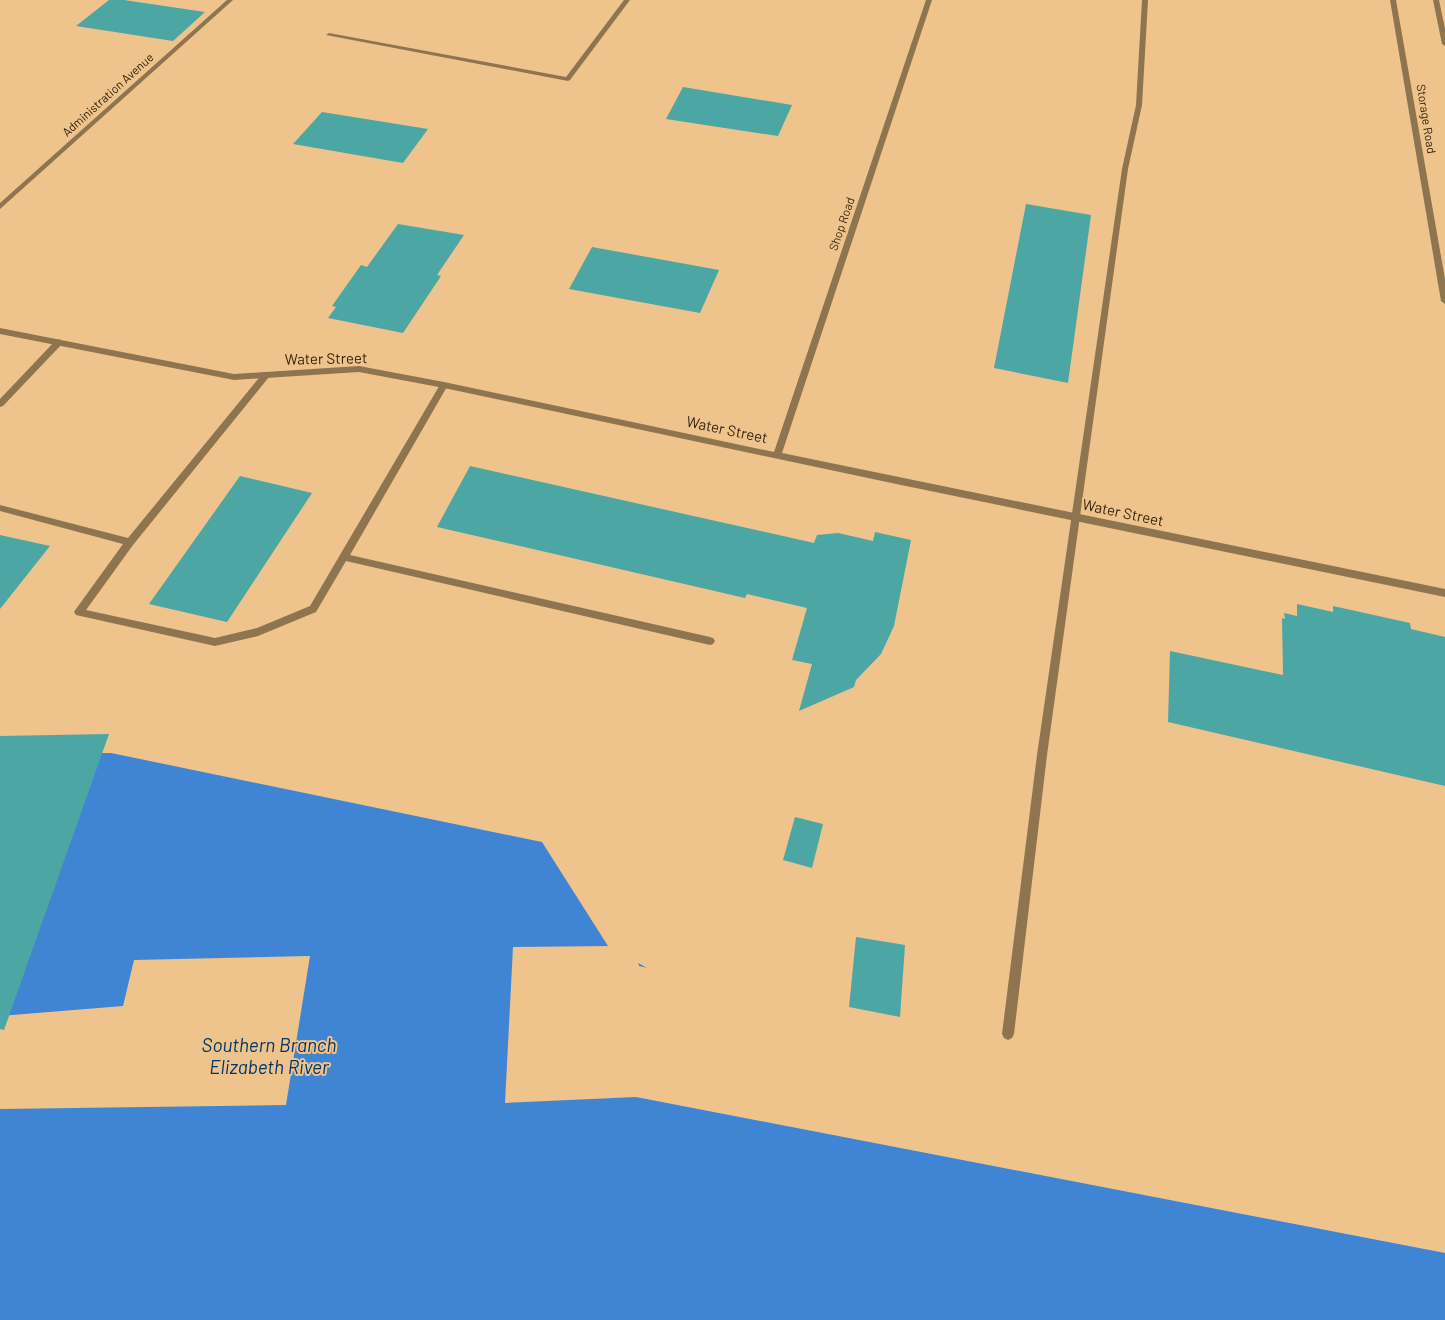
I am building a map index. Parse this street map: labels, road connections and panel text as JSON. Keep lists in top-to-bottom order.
{
  "streets": {
    "street": [
      "Administration Avenue",
      "Storage Road",
      "Shop Road",
      "Water Street"
    ]
  },
  "crossings": [
    ["Shop Road", "Water Street"]
  ],
  "water": ["Southern Branch Elizabeth River"]
}
